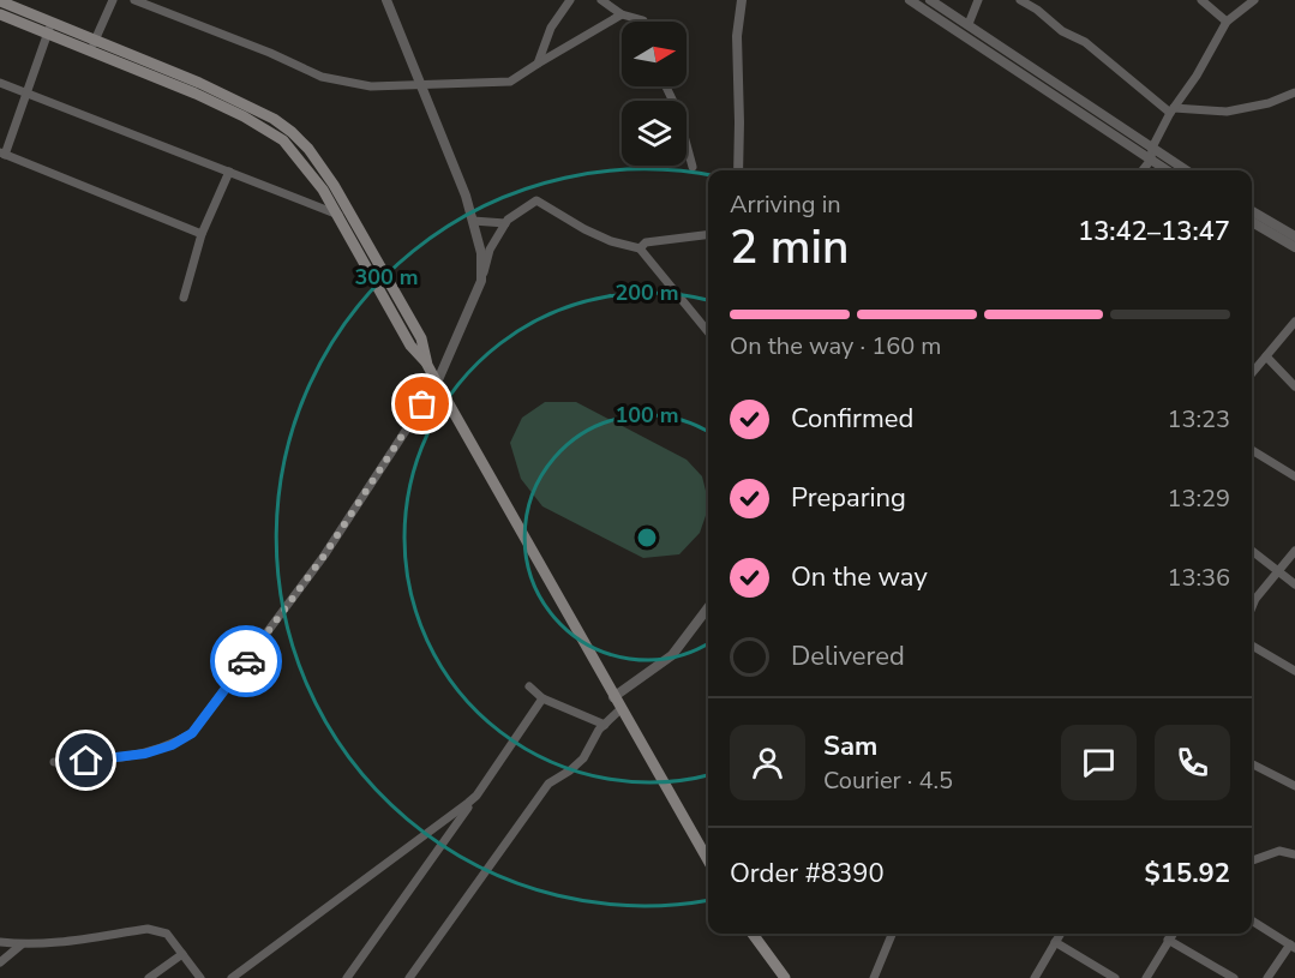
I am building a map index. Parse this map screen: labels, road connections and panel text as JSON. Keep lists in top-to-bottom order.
{
  "north": "right",
  "page": {
    "heading": ["2 min", "Arriving in", "13:42–13:47"],
    "panel": [
      "Sam",
      "Courier · 4.5",
      "Order #8390",
      "$15.92"
    ],
    "bar": "On the way · 160 m",
    "list": [
      ["Confirmed", "13:23"],
      ["Preparing", "13:29"],
      ["On the way", "13:36"],
      "Delivered"
    ]
  },
  "rings": ["300 m", "200 m", "100 m"]
}
